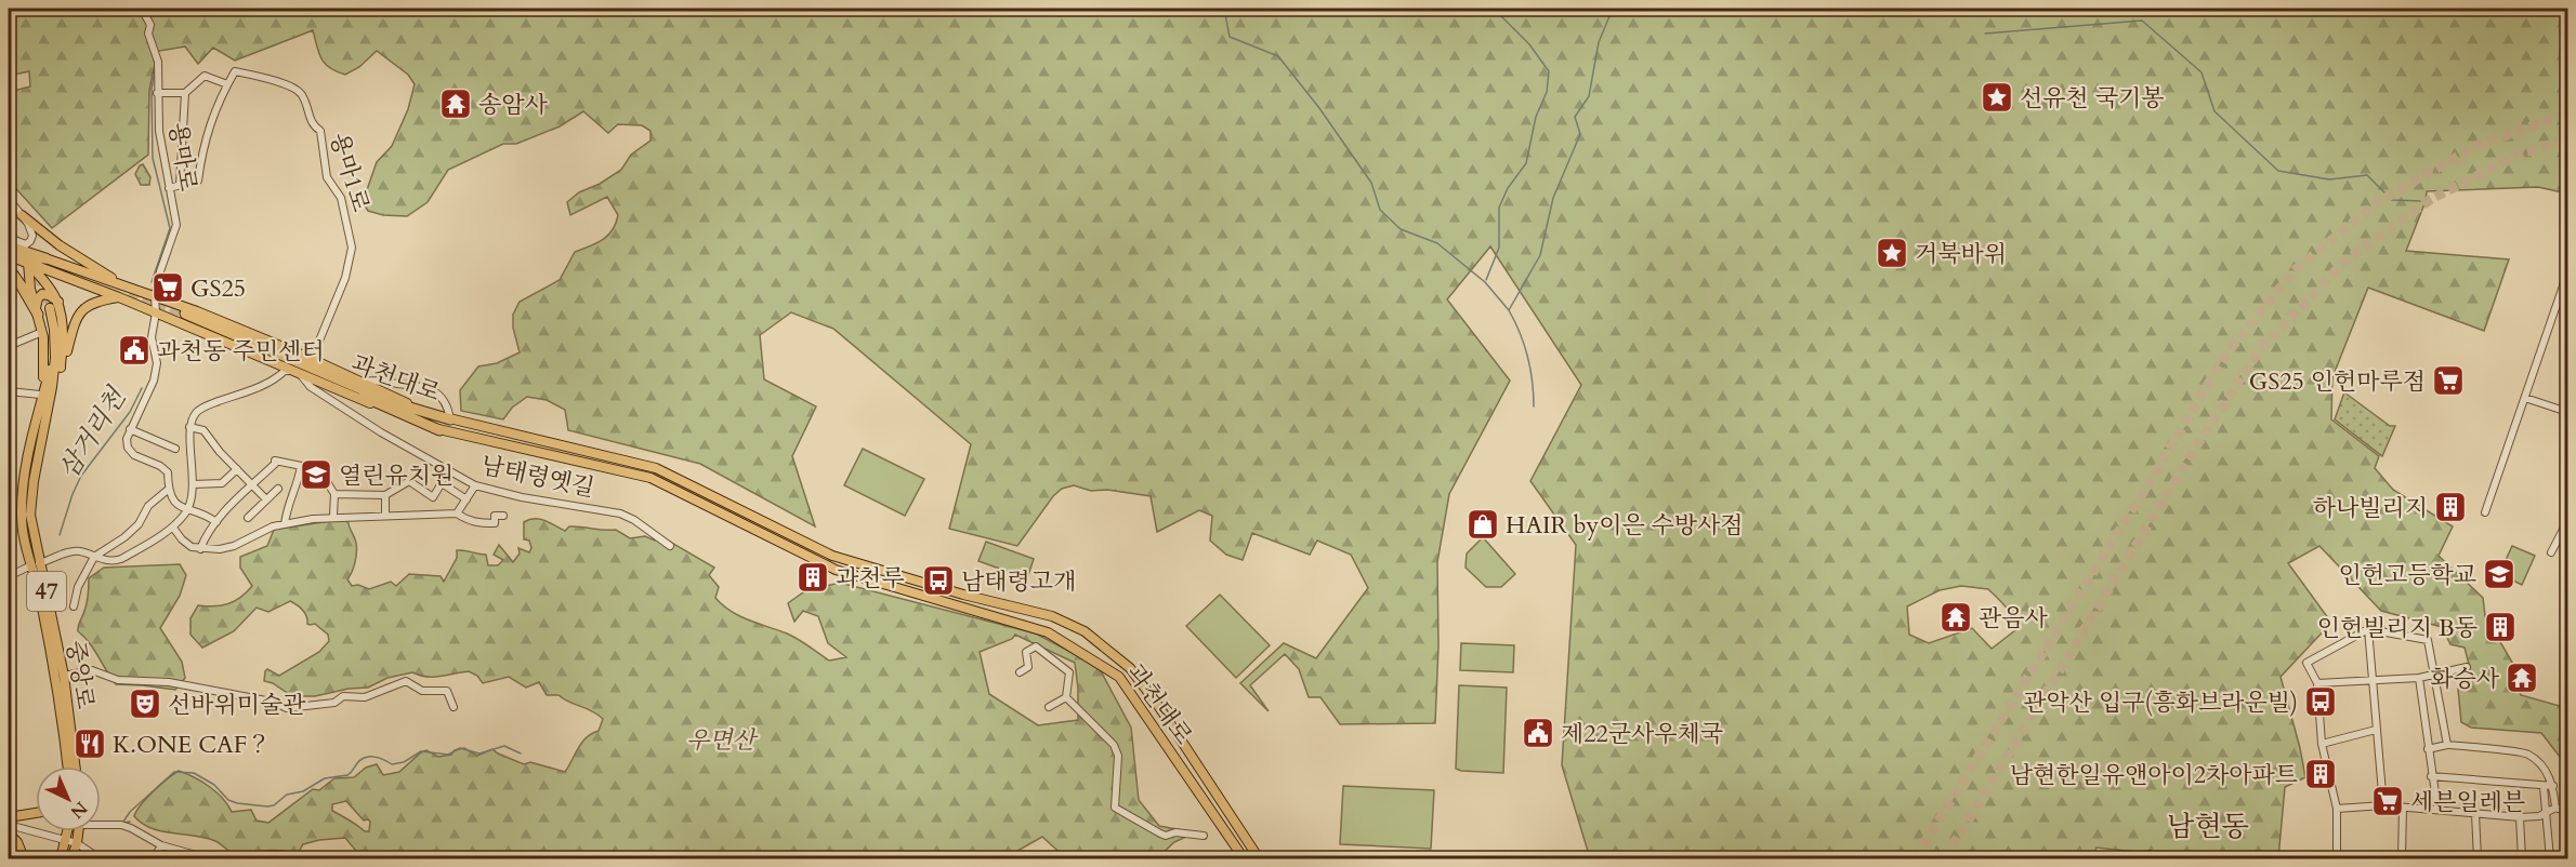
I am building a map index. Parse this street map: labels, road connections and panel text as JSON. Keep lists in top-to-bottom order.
{
  "streets": {
    "highway": ["과천대로", "47"],
    "main road": ["중앙로"],
    "street": ["용마로", "용마1로", "남태령옛길"]
  },
  "crossings": [
    ["용마로", "과천대로"],
    ["과천대로", "남태령옛길"],
    ["47", "중앙로"]
  ],
  "districts": ["남현동"],
  "water": ["삼거리천"],
  "parks": ["우면산"],
  "places": {
    "place": ["선유천 국기봉", "거북바위"],
    "temple": ["송암사", "관음사", "화승사"],
    "supermarket": ["GS25", "GS25 인헌마루점", "세븐일레븐"],
    "public building": ["과천동 주민센터", "제22군사우체국"],
    "school or university": ["열린유치원", "인헌고등학교"],
    "building": [
      "하나빌리지",
      "과천루",
      "인헌빌리지 B동",
      "남현한일유앤아이2차아파트"
    ],
    "shop": ["HAIR by이은 수방사점"],
    "bus stop": ["남태령고개", "관악산 입구(흥화브라운빌)"],
    "theatre": ["선바위미술관"],
    "restaurant": ["K.ONE CAF？"]
  },
  "north": "bottom right"
}
